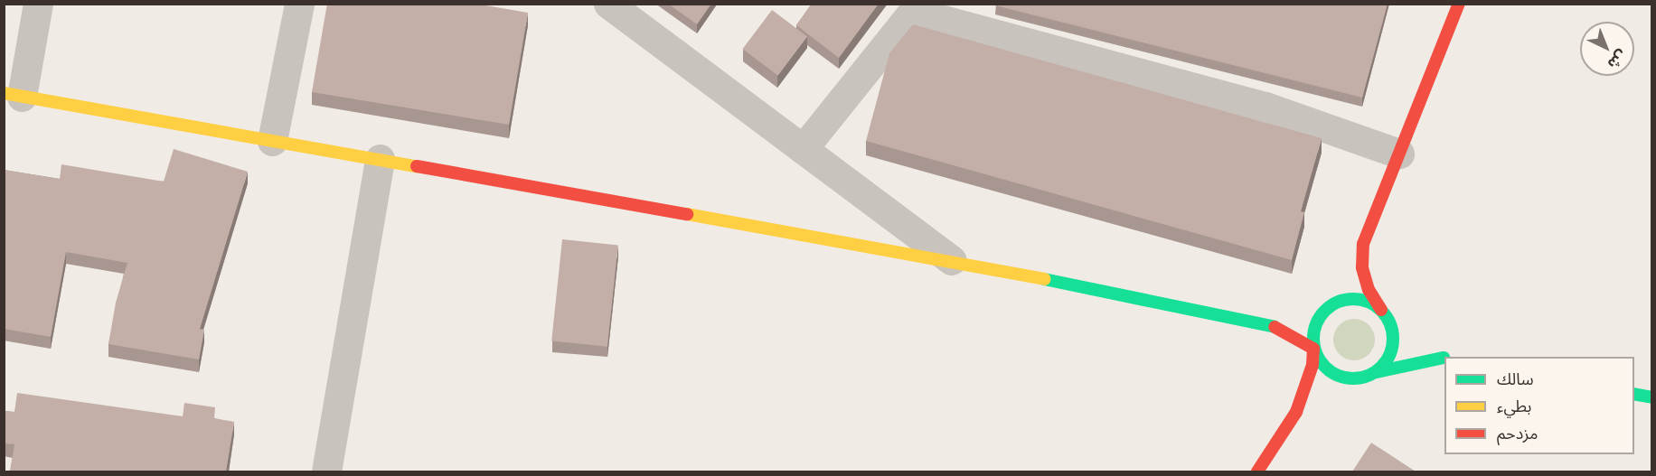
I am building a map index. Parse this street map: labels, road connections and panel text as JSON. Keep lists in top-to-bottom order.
{
  "legend": ["سالك", "بطيء", "مزدحم"],
  "north": "bottom right"
}
